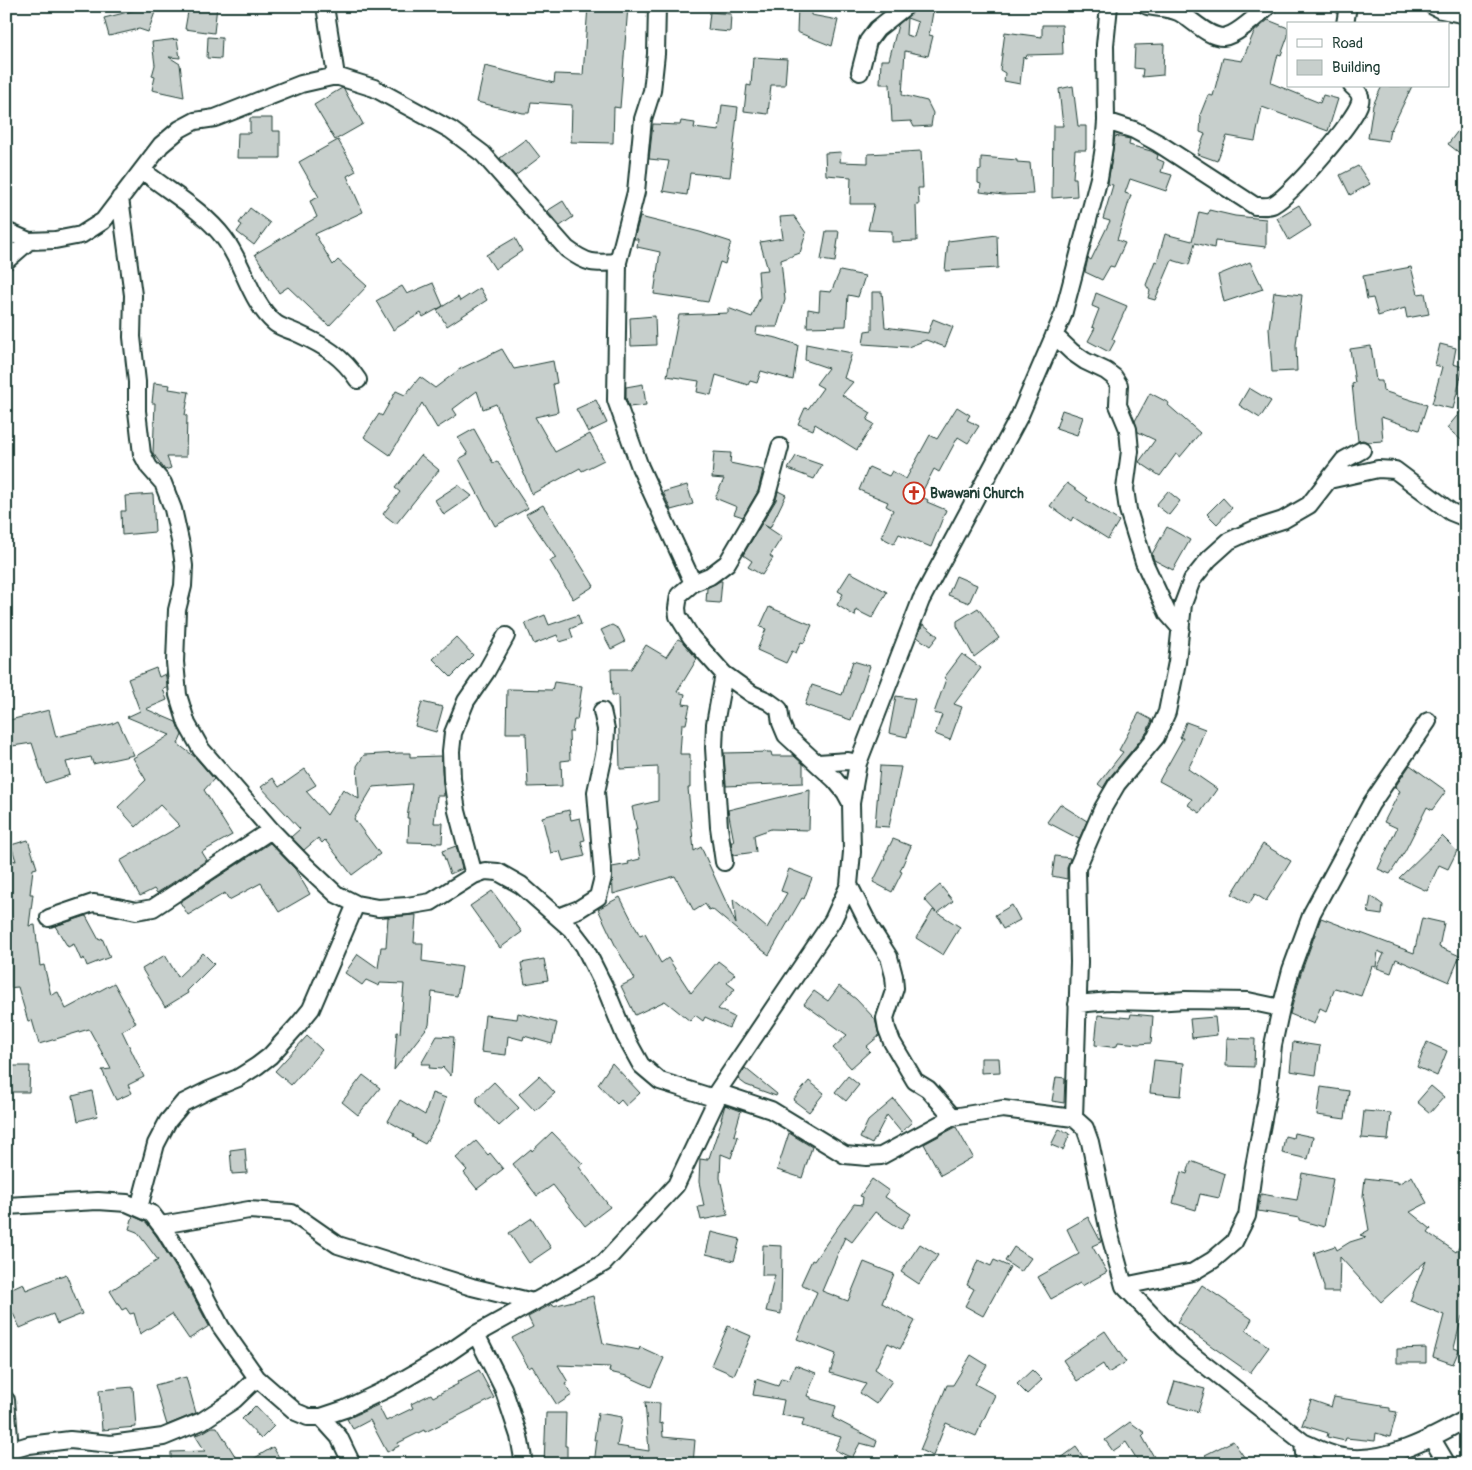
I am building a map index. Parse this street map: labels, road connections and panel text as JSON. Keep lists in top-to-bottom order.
{
  "places": {
    "church": ["Bwawani Church"]
  },
  "legend": ["Road", "Building"]
}
